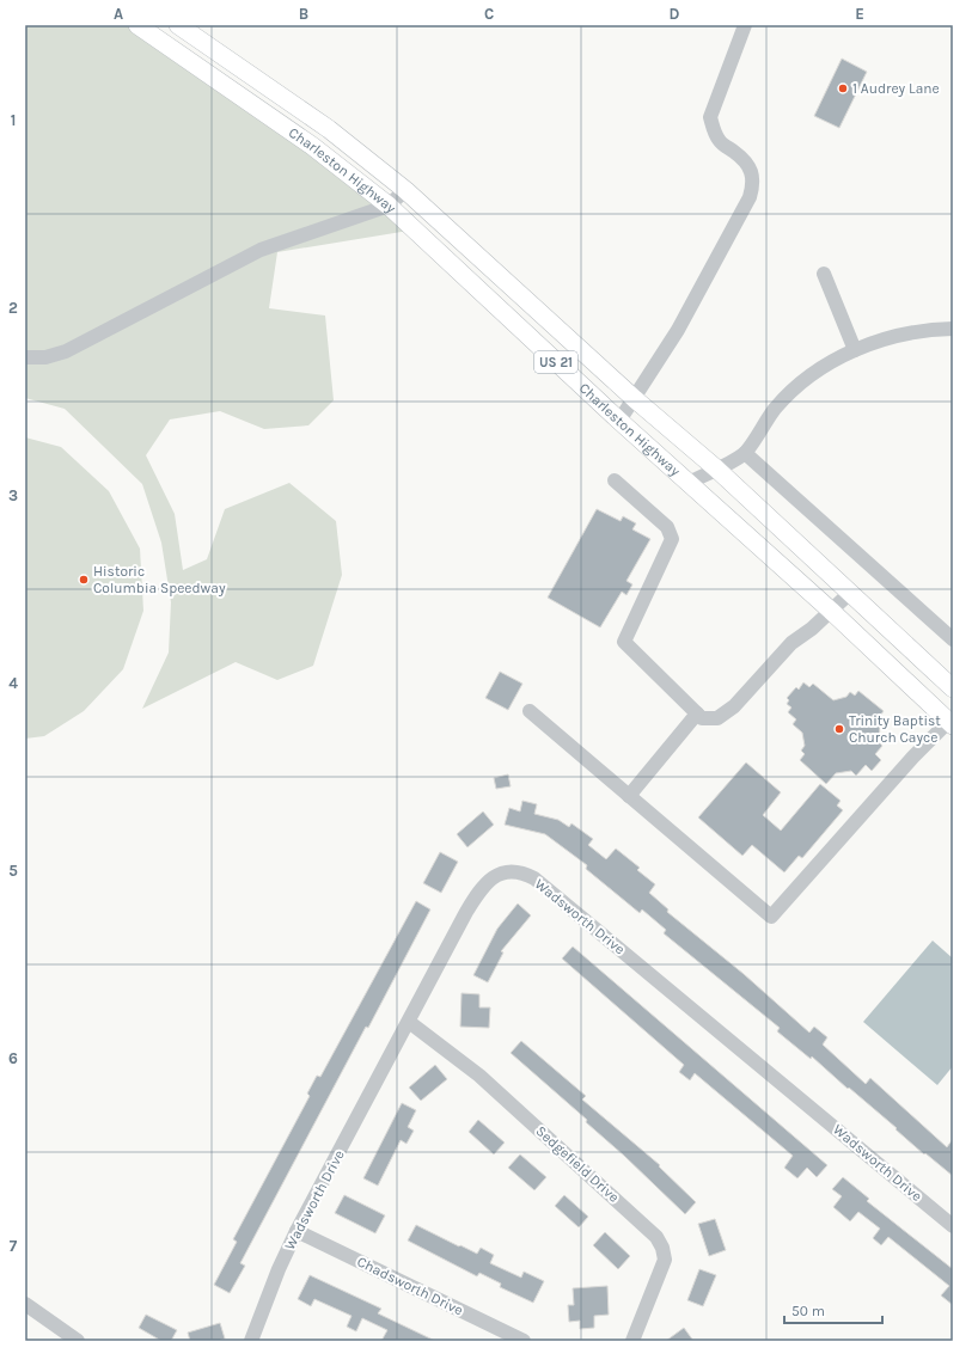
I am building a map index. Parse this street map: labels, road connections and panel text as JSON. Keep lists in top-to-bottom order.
{
  "streets": {
    "main road": ["Charleston Highway", "US 21"],
    "street": ["Wadsworth Drive", "Sedgefield Drive", "Chadsworth Drive"]
  },
  "crossings": [
    ["Wadsworth Drive", "Sedgefield Drive"],
    ["Wadsworth Drive", "Chadsworth Drive"]
  ],
  "places": ["1 Audrey Lane", "Historic Columbia Speedway", "Trinity Baptist Church Cayce"],
  "scale_bar": "50 m",
  "grid": {
    "columns": [
      "A",
      "B",
      "C",
      "D",
      "E"
    ],
    "rows": [
      "1",
      "2",
      "3",
      "4",
      "5",
      "6",
      "7"
    ]
  }
}
